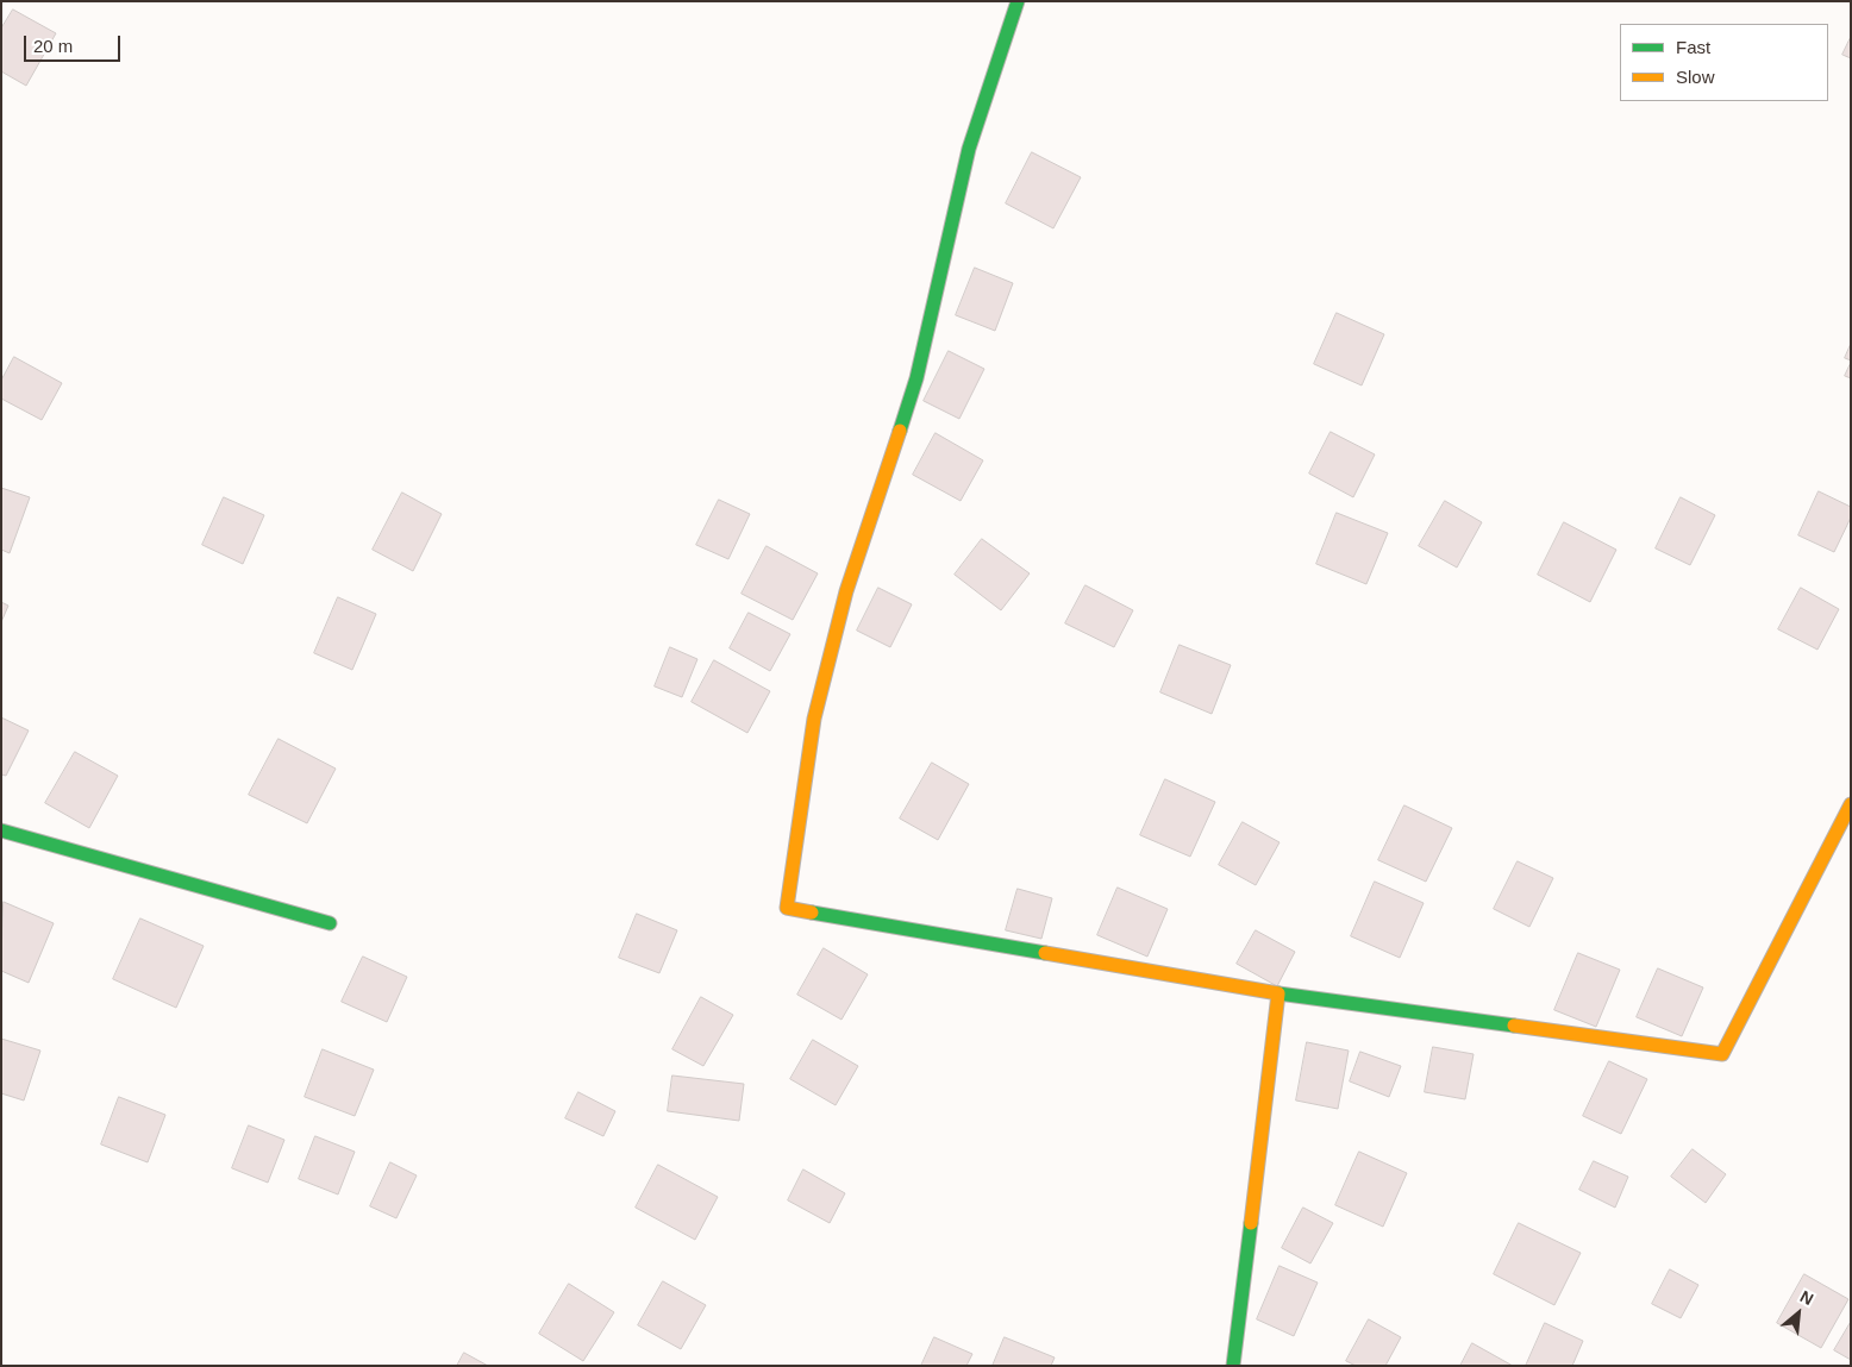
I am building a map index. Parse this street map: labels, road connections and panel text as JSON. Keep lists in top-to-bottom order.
{
  "legend": ["Fast", "Slow"],
  "scale_bar": "20 m",
  "north": "top right"
}
